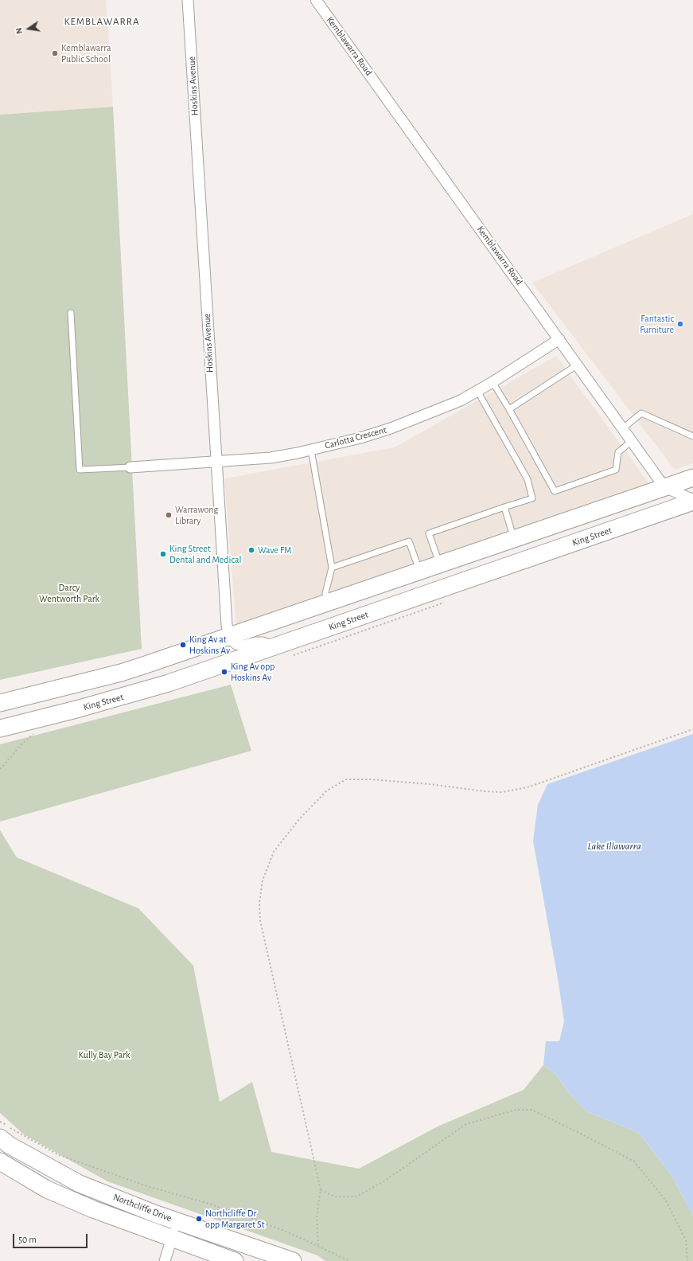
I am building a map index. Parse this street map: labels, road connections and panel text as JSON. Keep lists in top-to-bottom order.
{
  "streets": {
    "main road": ["King Street", "Northcliffe Drive"],
    "street": ["Kemblawarra Road", "Hoskins Avenue", "Carlotta Crescent"]
  },
  "crossings": [
    ["Kemblawarra Road", "Carlotta Crescent"],
    ["Kemblawarra Road", "King Street"],
    ["Hoskins Avenue", "Carlotta Crescent"]
  ],
  "districts": ["KEMBLAWARRA"],
  "water": ["Lake Illawarra"],
  "parks": ["Darcy Wentworth Park", "Kully Bay Park"],
  "places": [
    "Kemblawarra Public School",
    "Fantastic Furniture",
    "Warrawong Library",
    "Wave FM",
    "King Street Dental and Medical",
    "King Av at Hoskins Av",
    "King Av opp Hoskins Av",
    "Northcliffe Dr opp Margaret St"
  ],
  "scale_bar": "50 m",
  "north": "left"
}
